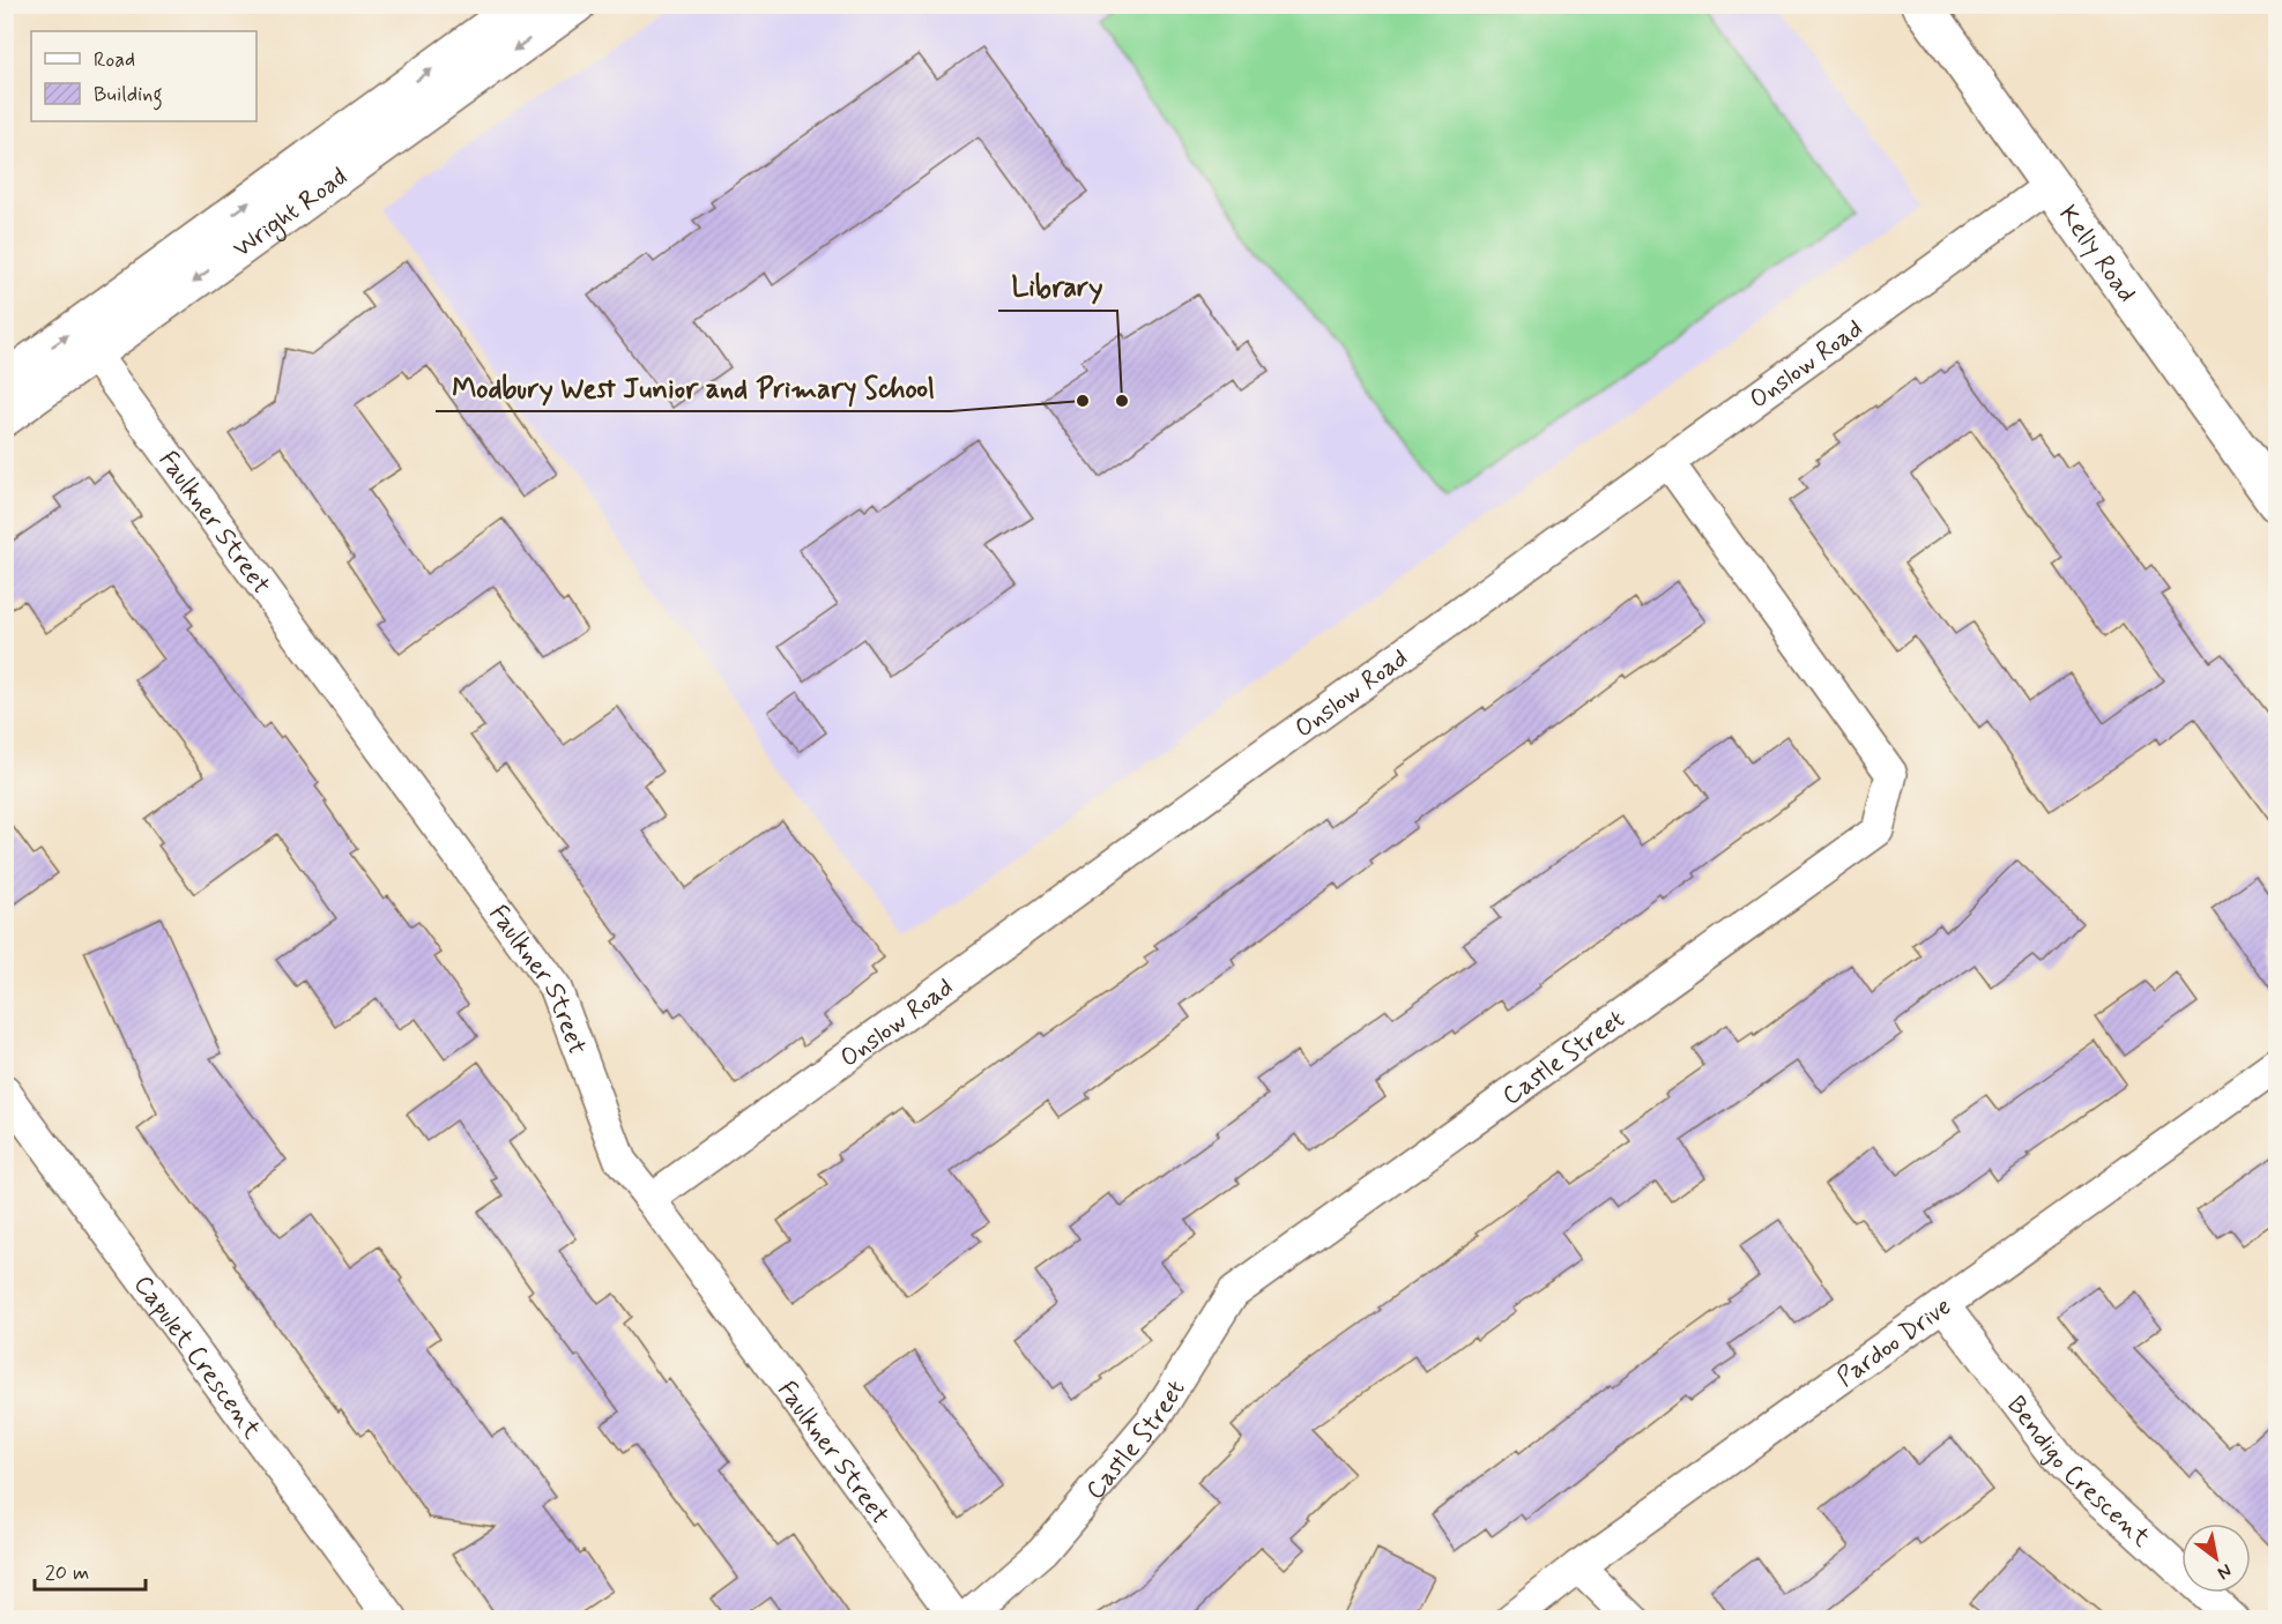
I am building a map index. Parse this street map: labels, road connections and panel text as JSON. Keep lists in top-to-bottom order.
{
  "streets": {
    "main road": ["Wright Road", "Kelly Road"],
    "street": [
      "Onslow Road",
      "Faulkner Street",
      "Castle Street",
      "Pardoo Drive",
      "Capulet Crescent",
      "Bendigo Crescent"
    ]
  },
  "crossings": [
    ["Wright Road", "Faulkner Street"],
    ["Kelly Road", "Onslow Road"],
    ["Onslow Road", "Faulkner Street"],
    ["Onslow Road", "Castle Street"],
    ["Pardoo Drive", "Bendigo Crescent"]
  ],
  "places": ["Modbury West Junior and Primary School", "Library"],
  "legend": ["Road", "Building"],
  "scale_bar": "20 m",
  "north": "bottom right"
}
